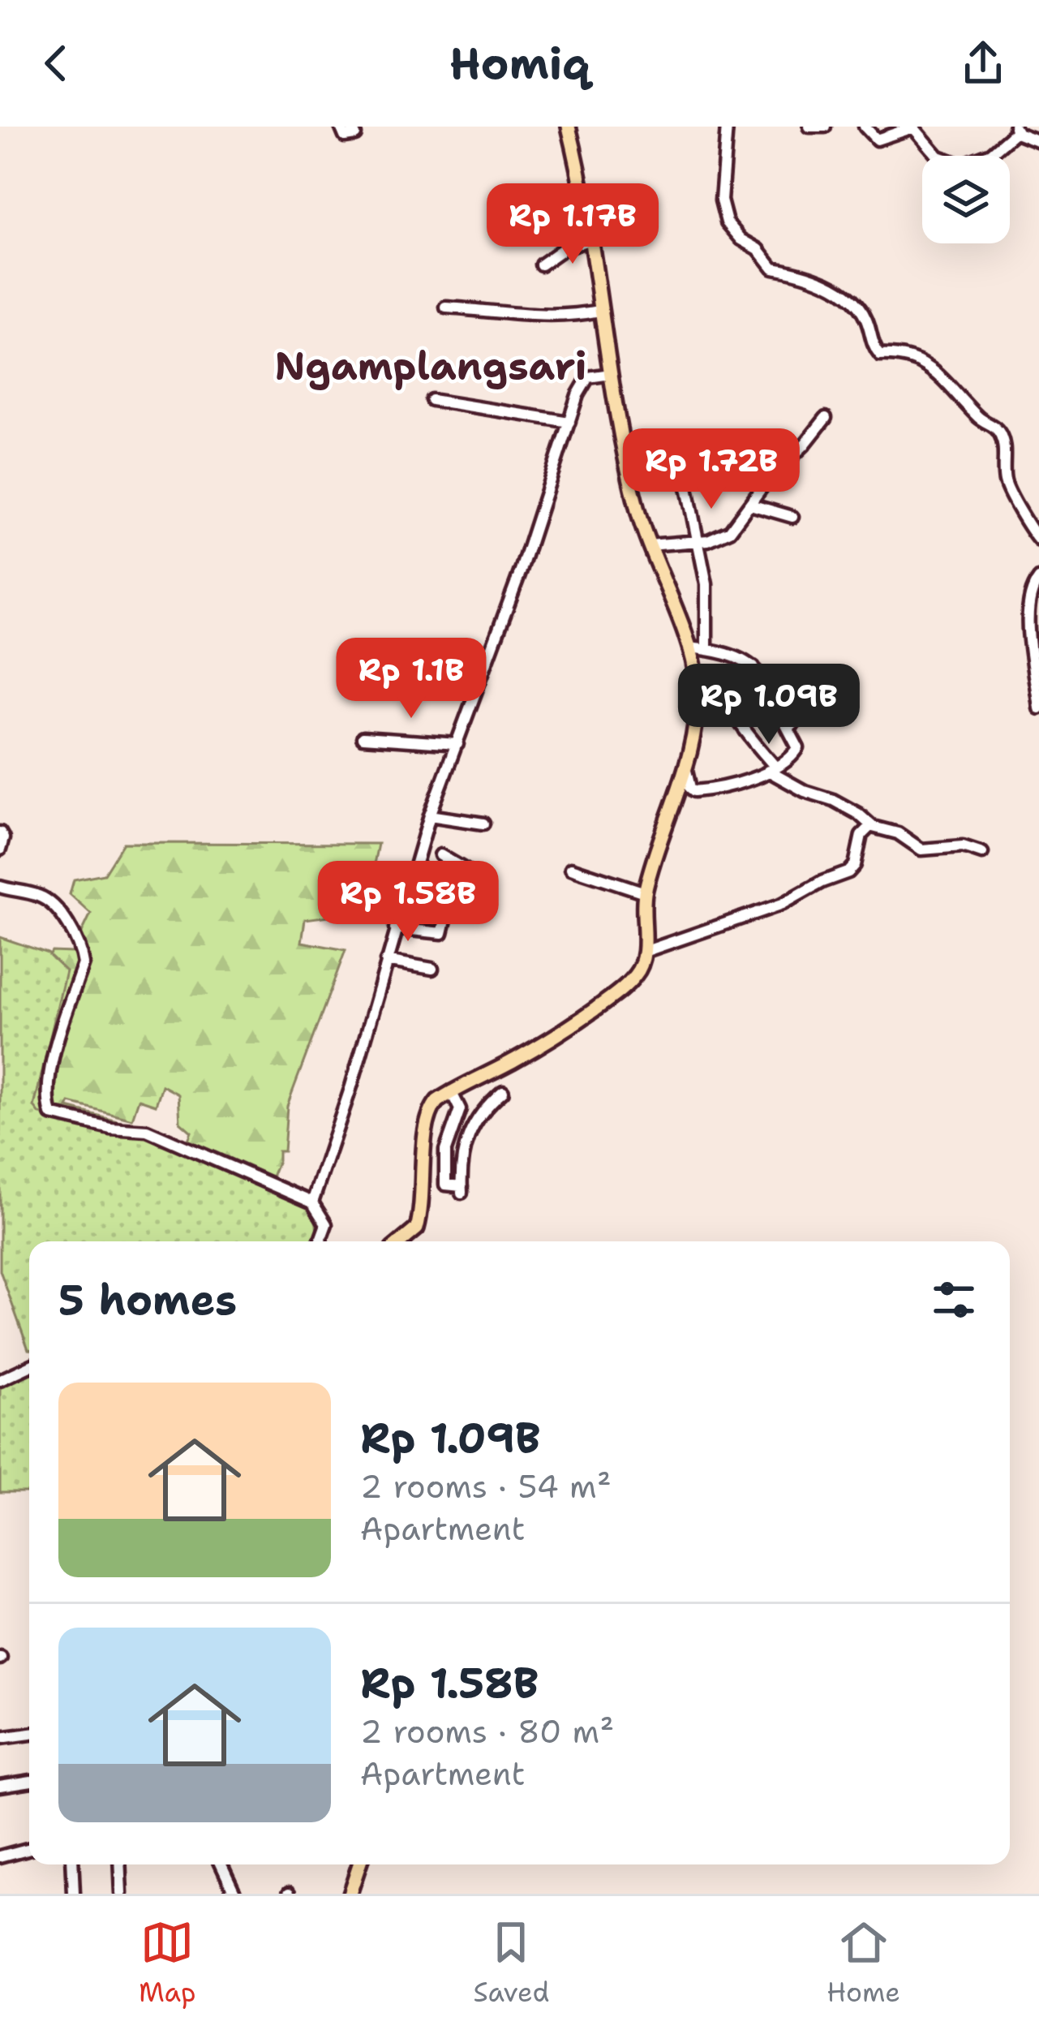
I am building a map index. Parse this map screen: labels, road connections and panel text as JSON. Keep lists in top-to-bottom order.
{
  "districts": ["Ngamplangsari"],
  "page": {
    "header": "Homiq",
    "price": [
      "Rp 1.17B",
      "Rp 1.72B",
      "Rp 1.1B",
      "Rp 1.09B",
      "Rp 1.58B"
    ],
    "heading": "5 homes",
    "list": [
      {
        "name": "Rp 1.09B",
        "note": "2 rooms · 54 m² · Apartment"
      },
      {
        "name": "Rp 1.58B",
        "note": "2 rooms · 80 m² · Apartment"
      }
    ],
    "tabs": ["Map", "Saved", "Home"]
  }
}
